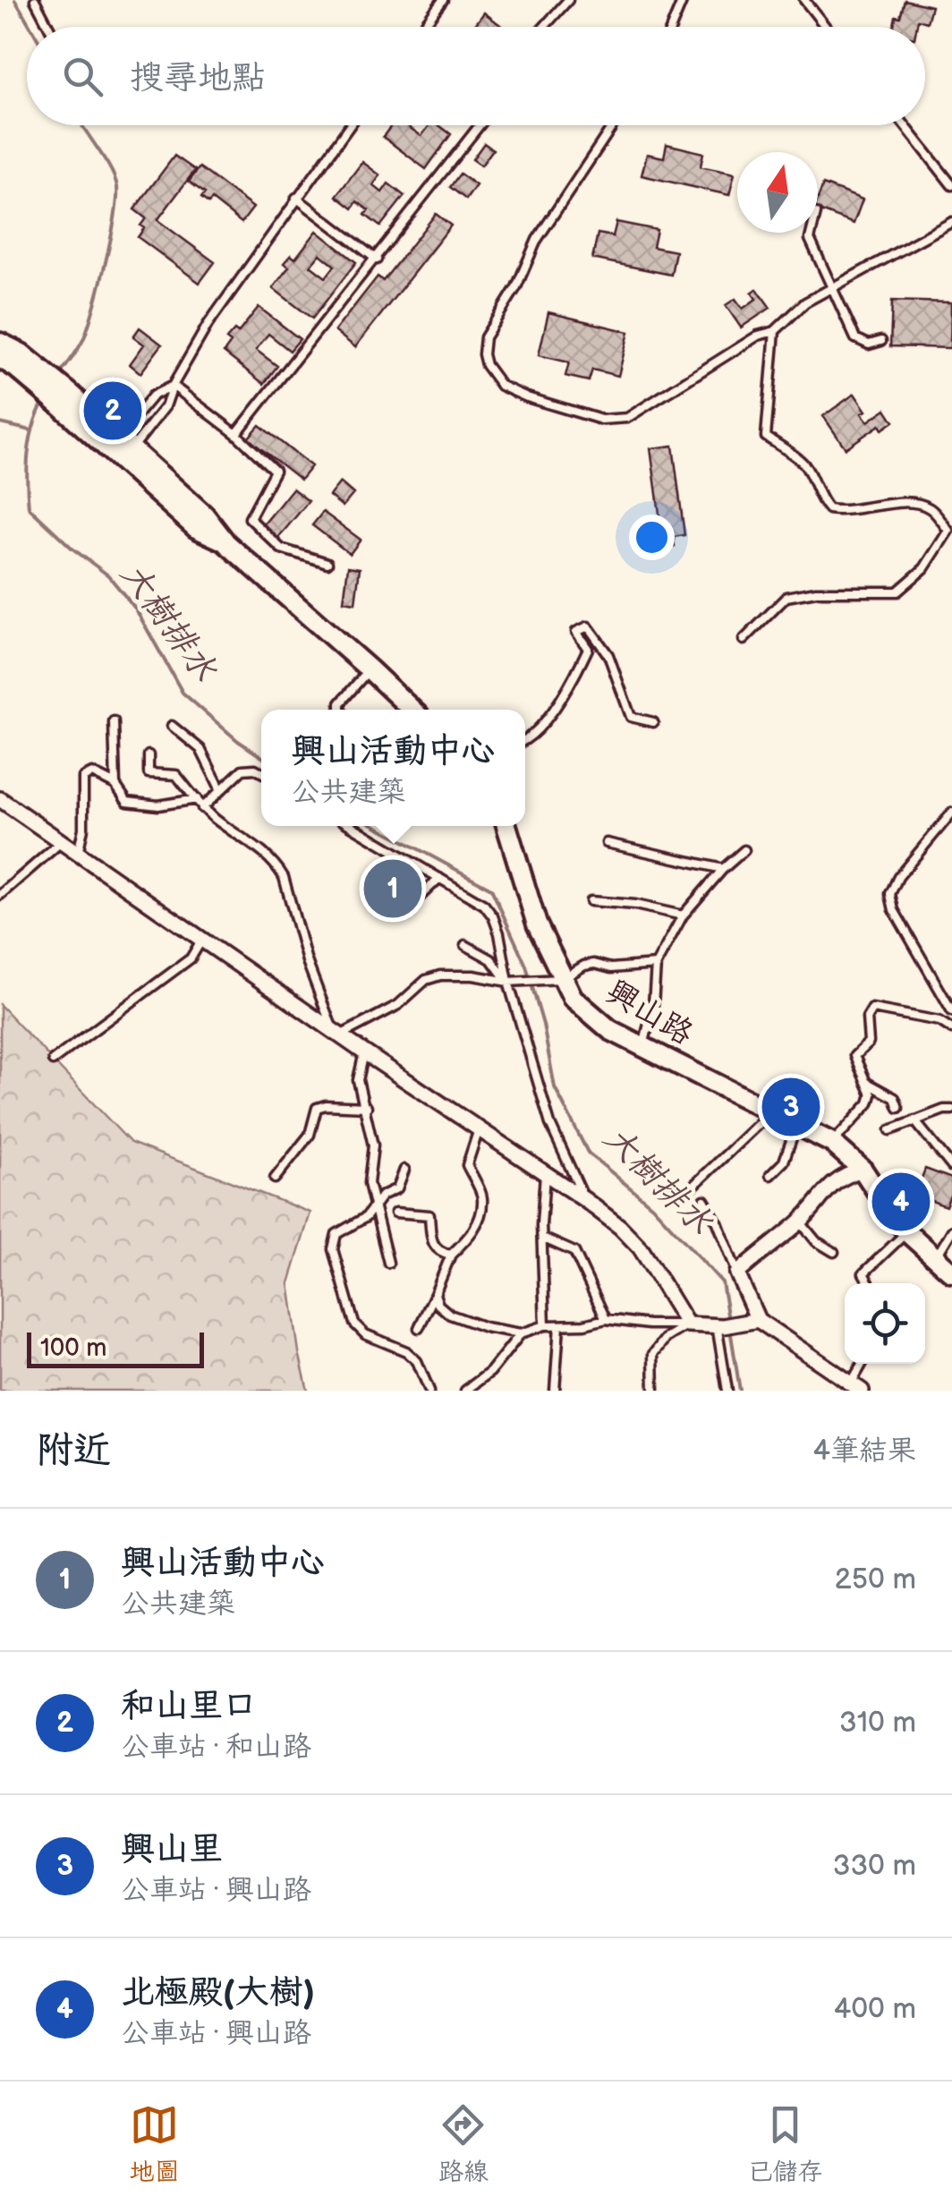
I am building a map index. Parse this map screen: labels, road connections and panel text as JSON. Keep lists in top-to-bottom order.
{
  "streets": {
    "main road": ["興山路"]
  },
  "water": ["大樹排水"],
  "scale_bar": "100 m",
  "north": "top",
  "page": {
    "search": "搜尋地點",
    "pins": [
      "2",
      "1",
      "3",
      "4"
    ],
    "popup": ["興山活動中心", "公共建築"],
    "scale": "100 m",
    "heading": ["附近", "4筆結果"],
    "list": [
      {
        "mark": "1",
        "name": "興山活動中心",
        "note": "公共建築",
        "value": "250 m"
      },
      {
        "mark": "2",
        "name": "和山里口",
        "note": "公車站 · 和山路",
        "value": "310 m"
      },
      {
        "mark": "3",
        "name": "興山里",
        "note": "公車站 · 興山路",
        "value": "330 m"
      },
      {
        "mark": "4",
        "name": "北極殿(大樹)",
        "note": "公車站 · 興山路",
        "value": "400 m"
      }
    ],
    "nav": ["地圖", "路線", "已儲存"]
  }
}
